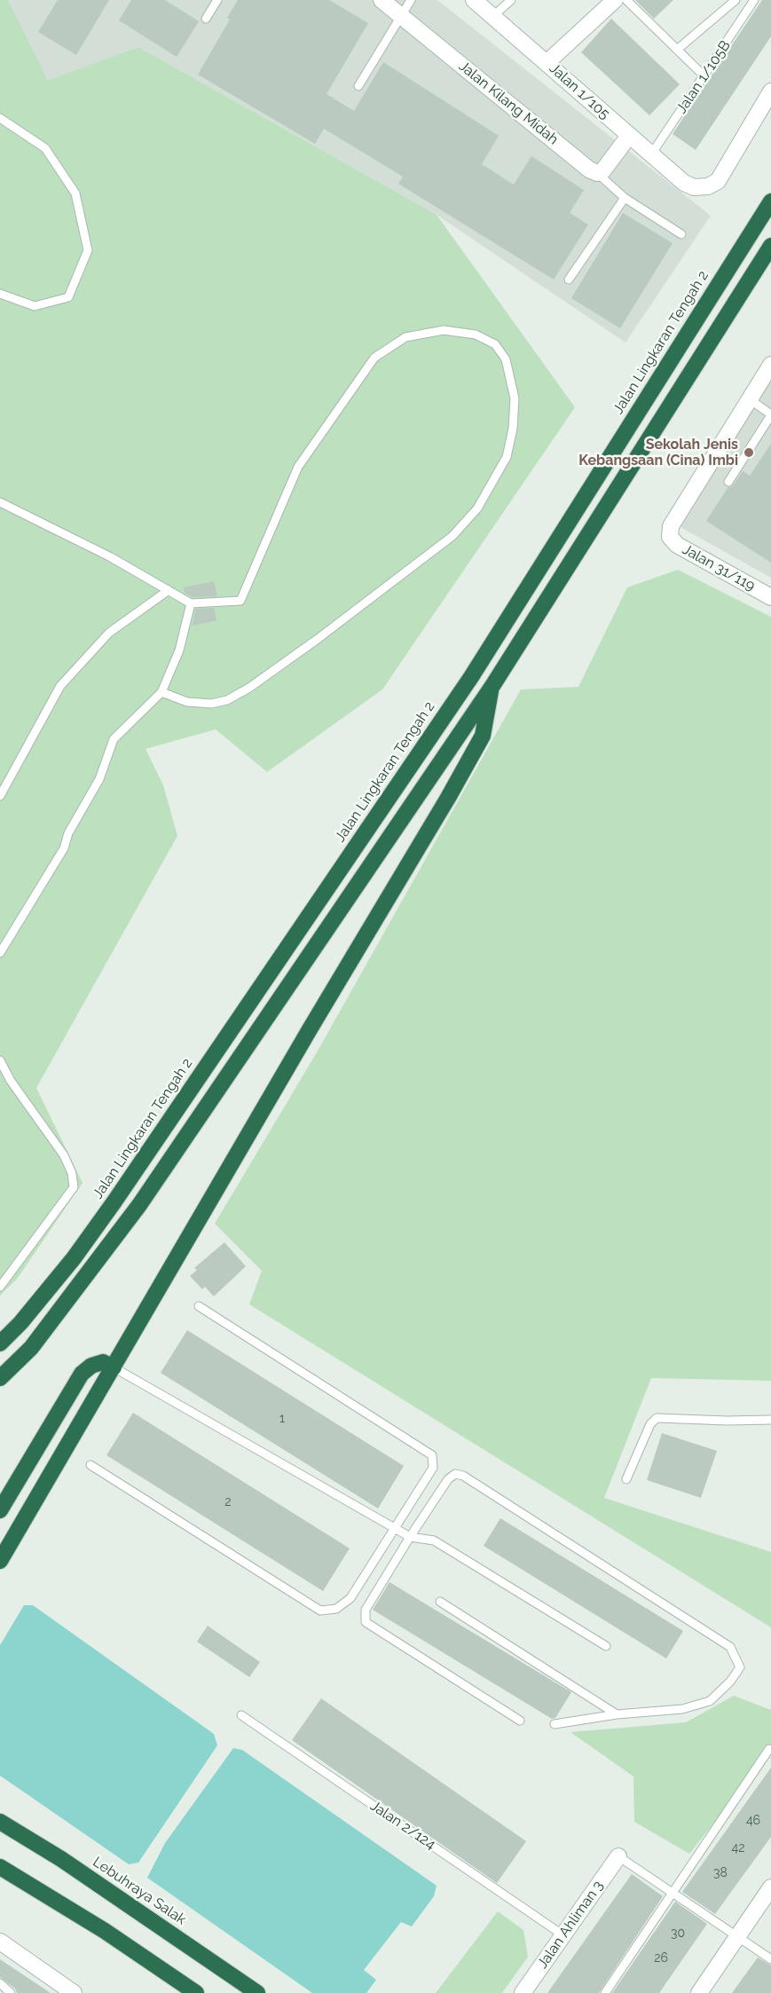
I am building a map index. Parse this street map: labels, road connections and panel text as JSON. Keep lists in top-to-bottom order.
{
  "streets": {
    "highway": ["Jalan Lingkaran Tengah 2", "Lebuhraya Salak"],
    "street": [
      "Jalan 1/105",
      "Jalan Kilang Midah",
      "Jalan 31/119",
      "Jalan Ahliman 3"
    ],
    "lane": ["Jalan 1/105B", "Jalan 2/124"]
  },
  "crossings": [
    ["Jalan 1/105B", "Jalan 1/105"],
    ["Jalan 2/124", "Jalan Ahliman 3"]
  ],
  "places": ["Sekolah Jenis Kebangsaan (Cina) Imbi"],
  "house_numbers": [
    "1",
    "2",
    "46",
    "42",
    "38",
    "30",
    "26"
  ]
}
